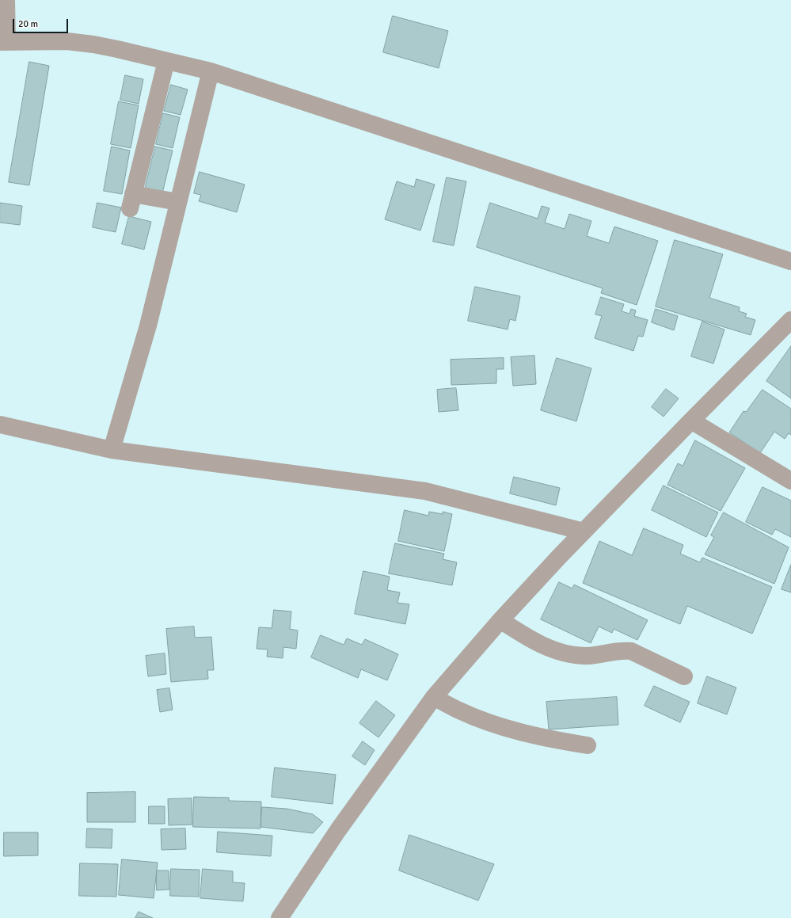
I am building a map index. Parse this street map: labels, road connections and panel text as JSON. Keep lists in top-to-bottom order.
{
  "scale_bar": "20 m"
}
